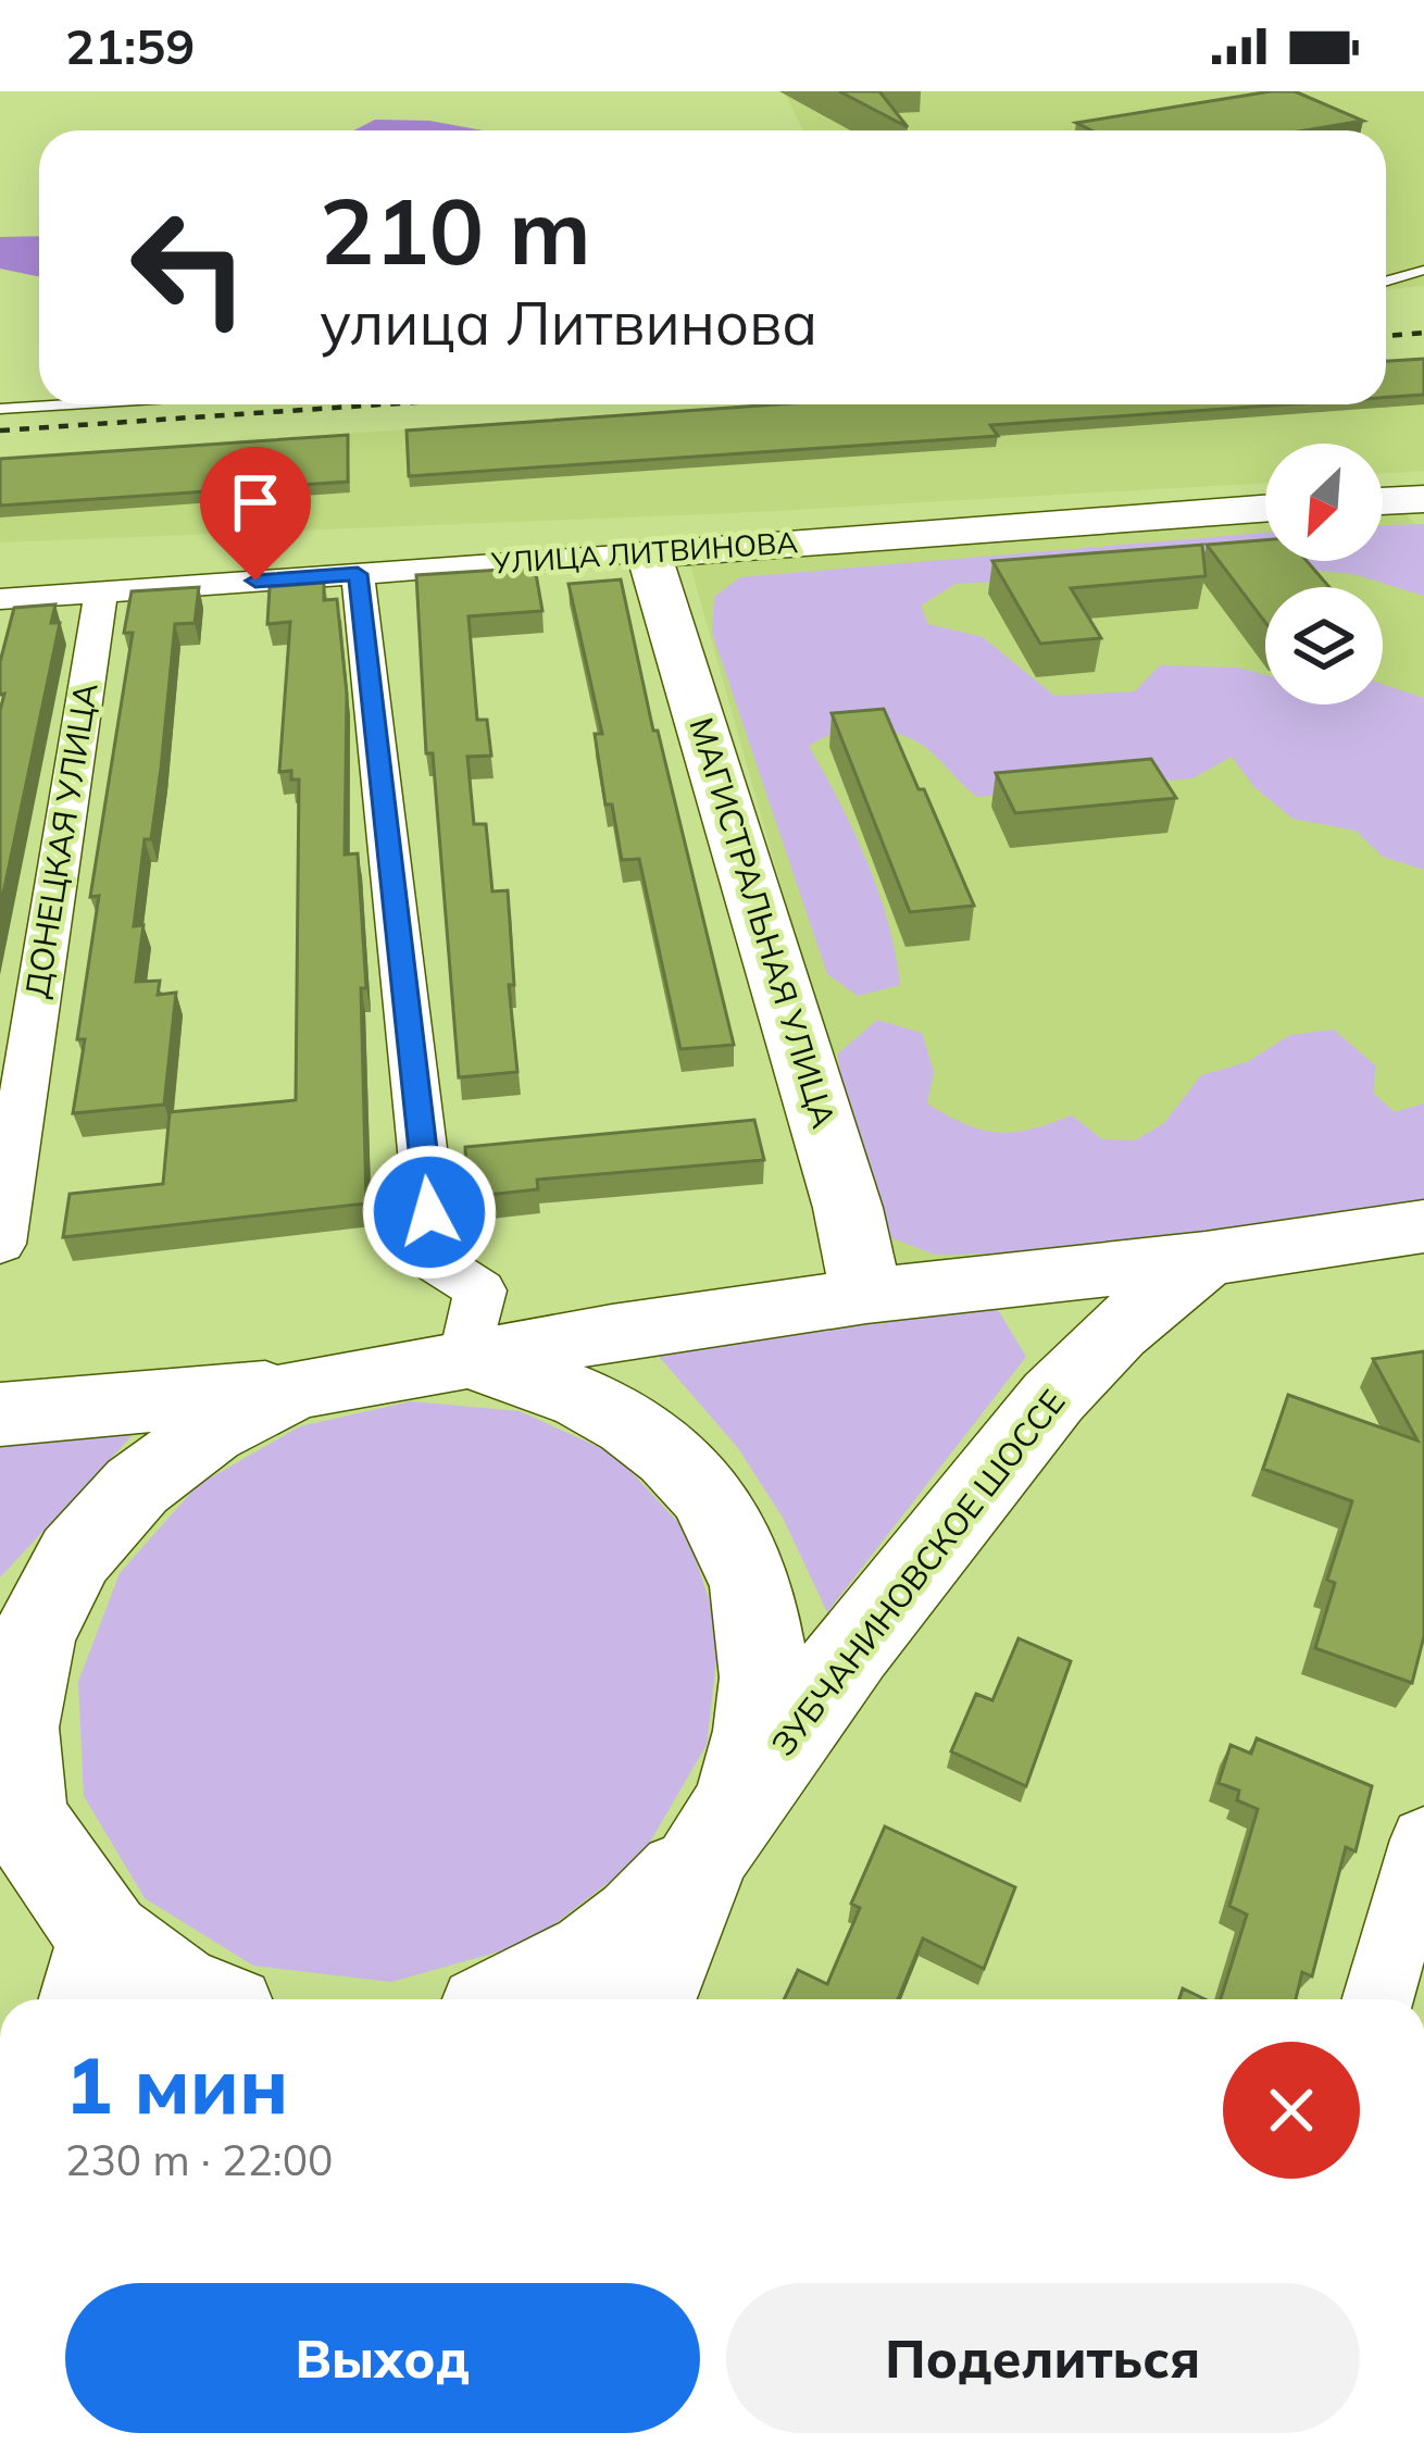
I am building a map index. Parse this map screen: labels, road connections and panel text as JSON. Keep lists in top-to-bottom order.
{
  "streets": {
    "main road": ["УЛИЦА ЛИТВИНОВА", "МАГИСТРАЛЬНАЯ УЛИЦА", "ЗУБЧАНИНОВСКОЕ ШОССЕ"],
    "street": ["ДОНЕЦКАЯ УЛИЦА"]
  },
  "crossings": [
    ["УЛИЦА ЛИТВИНОВА", "ДОНЕЦКАЯ УЛИЦА"],
    ["УЛИЦА ЛИТВИНОВА", "МАГИСТРАЛЬНАЯ УЛИЦА"]
  ],
  "north": "bottom left",
  "page": {
    "status": "21:59",
    "turn": ["210 m", "улица Литвинова"],
    "heading": ["1 мин", "230 m · 22:00"],
    "buttons": ["Выход", "Поделиться"]
  }
}
